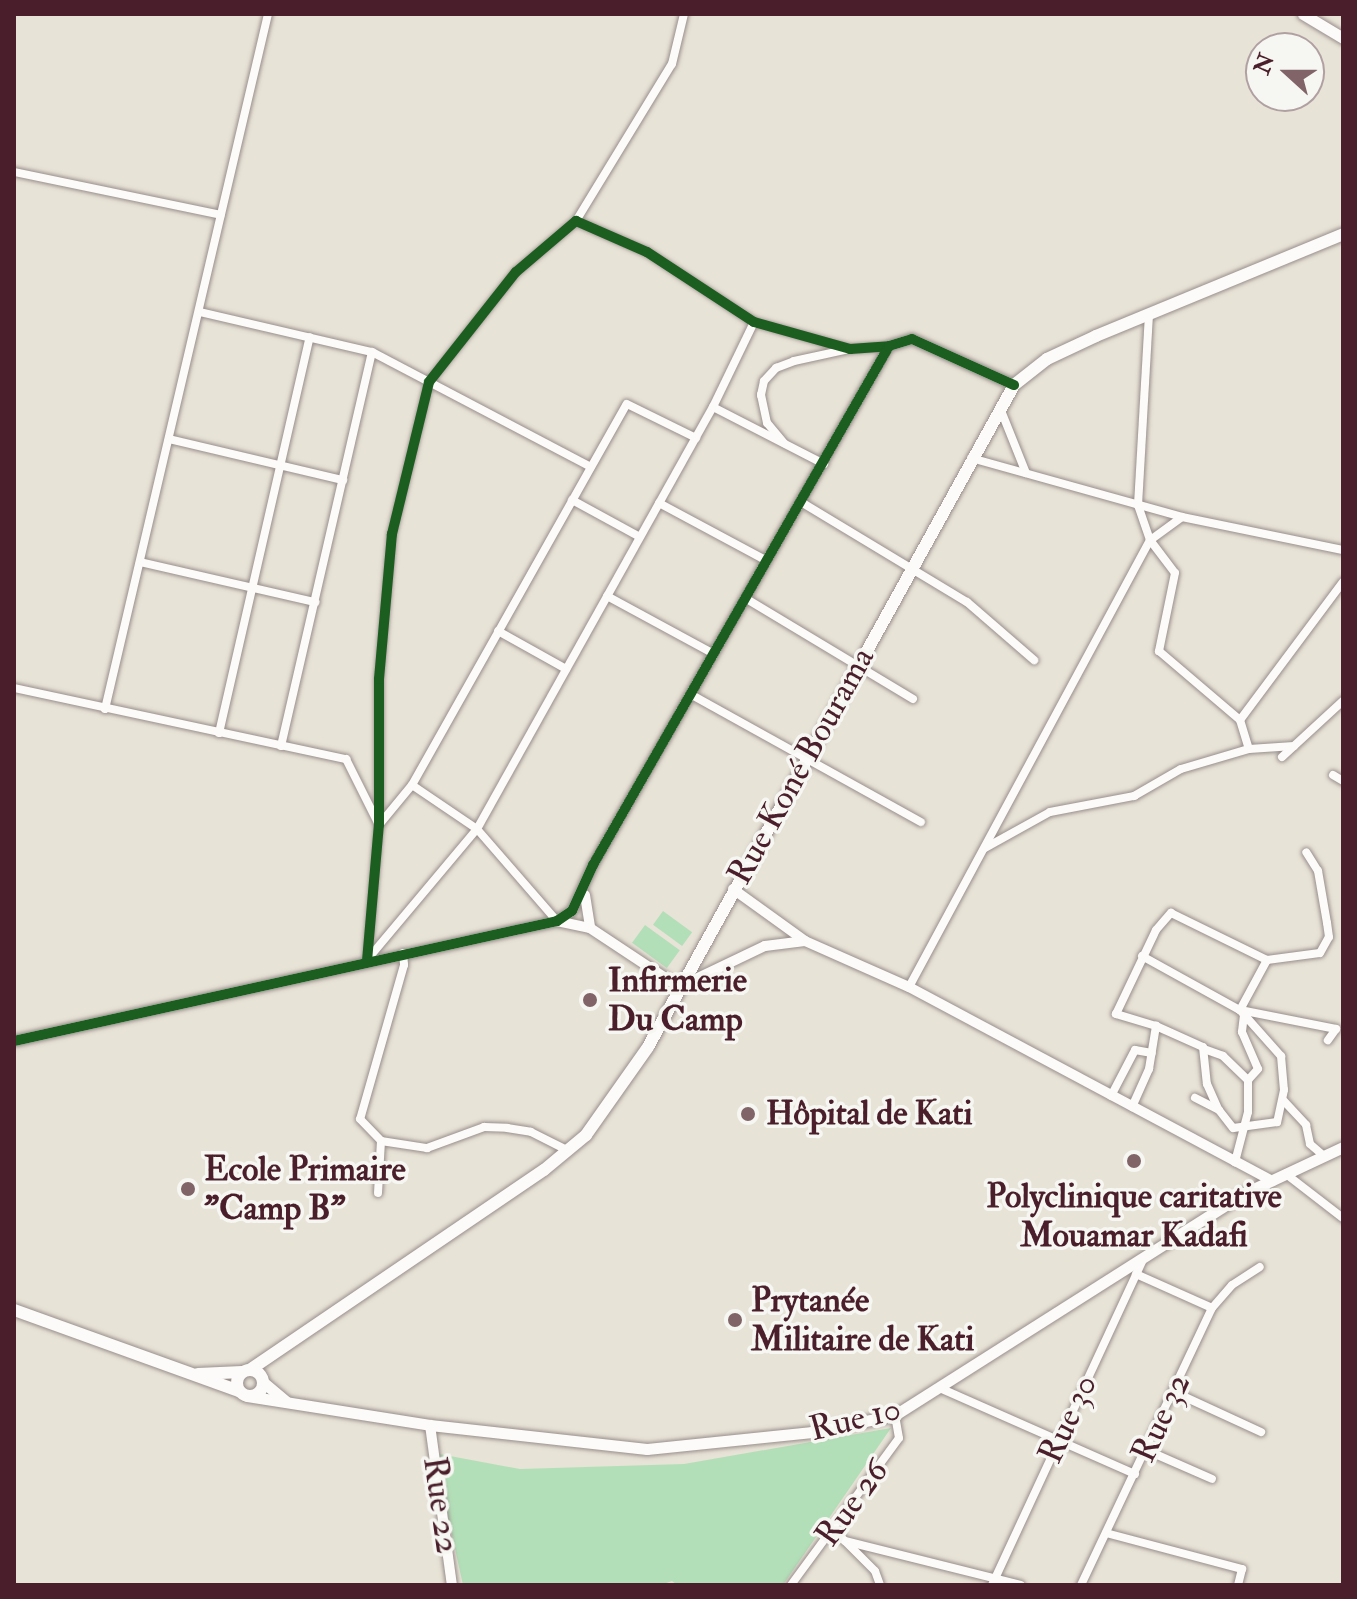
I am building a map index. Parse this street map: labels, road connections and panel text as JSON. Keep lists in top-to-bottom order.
{
  "streets": {
    "highway": ["Rue Koné Bourama"],
    "main road": ["Rue 10"],
    "street": [
      "Rue 32",
      "Rue 30",
      "Rue 26",
      "Rue 22"
    ]
  },
  "crossings": [
    ["Rue Koné Bourama", "Rue 10"],
    ["Rue 10", "Rue 30"],
    ["Rue 10", "Rue 26"],
    ["Rue 10", "Rue 22"]
  ],
  "places": [
    "Infirmerie Du Camp",
    "Hôpital de Kati",
    "Polyclinique caritative Mouamar Kadafi",
    "Ecole Primaire \"Camp B\"",
    "Prytanée Militaire de Kati"
  ],
  "north": "left"
}
